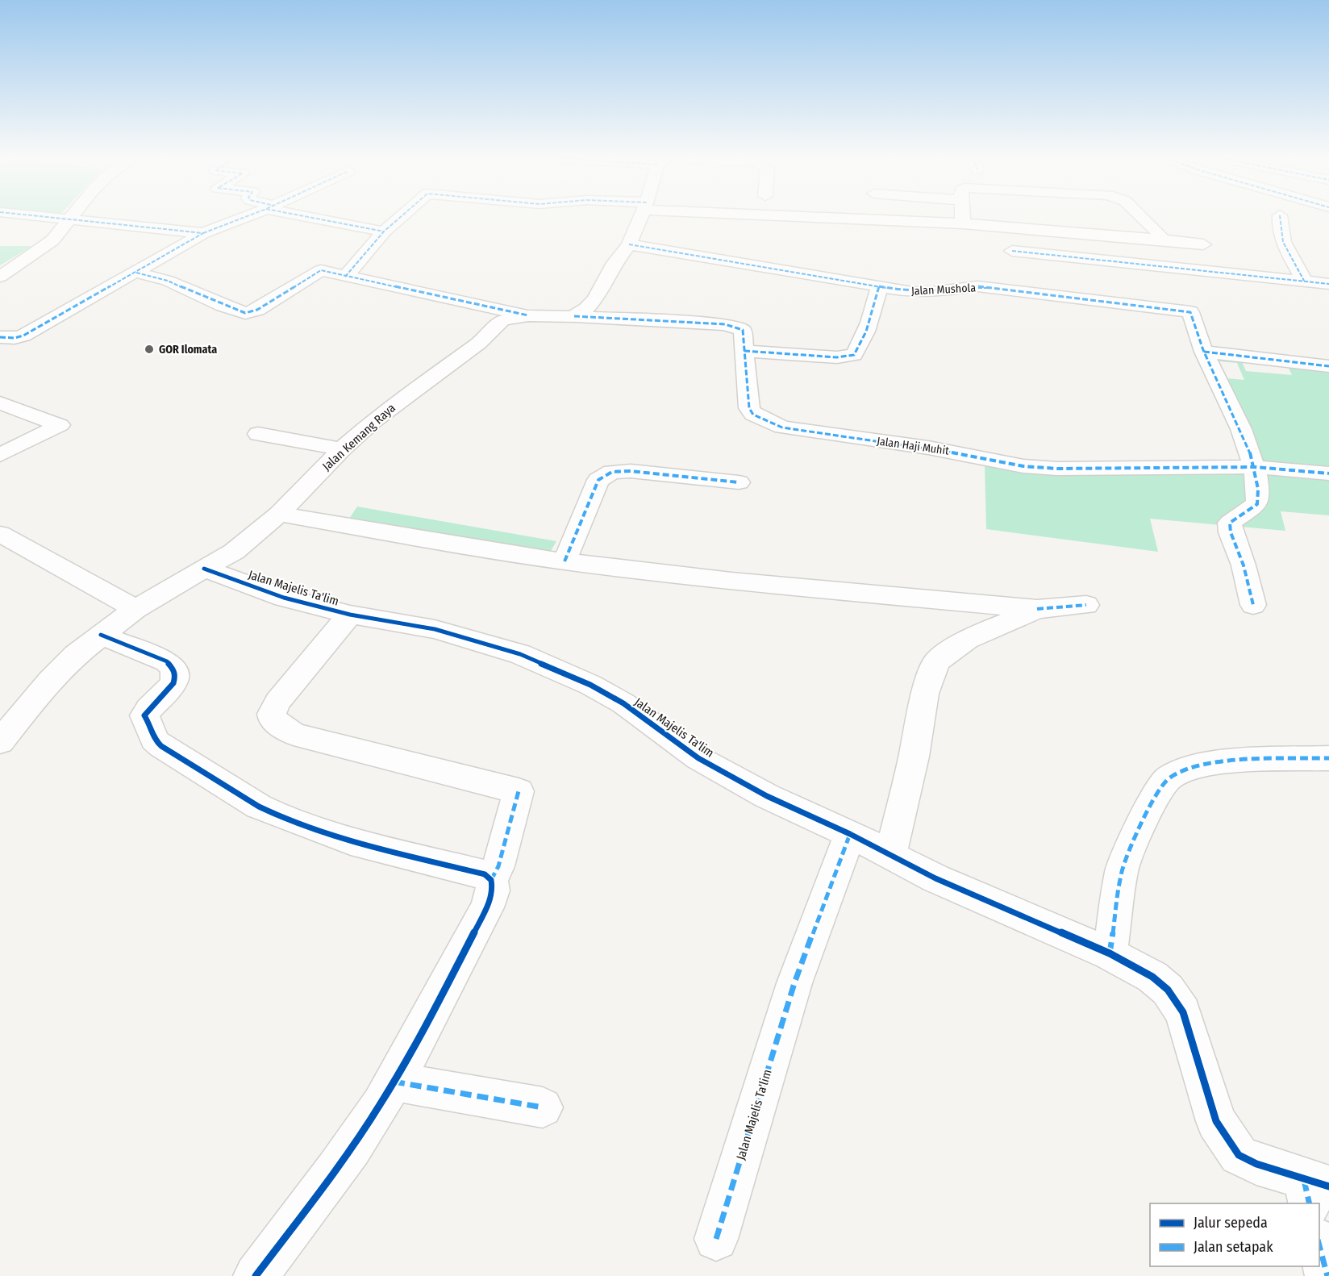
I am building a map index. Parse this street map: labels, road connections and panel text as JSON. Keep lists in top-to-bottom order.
{
  "streets": {
    "street": [
      "Jalan Mushola",
      "Jalan Kemang Raya",
      "Jalan Haji Muhit",
      "Jalan Majelis Ta'lim"
    ]
  },
  "crossings": [
    ["Jalan Kemang Raya", "Jalan Haji Muhit"],
    ["Jalan Kemang Raya", "Jalan Majelis Ta'lim"]
  ],
  "places": ["GOR Ilomata"],
  "legend": ["Jalur sepeda", "Jalan setapak"]
}
